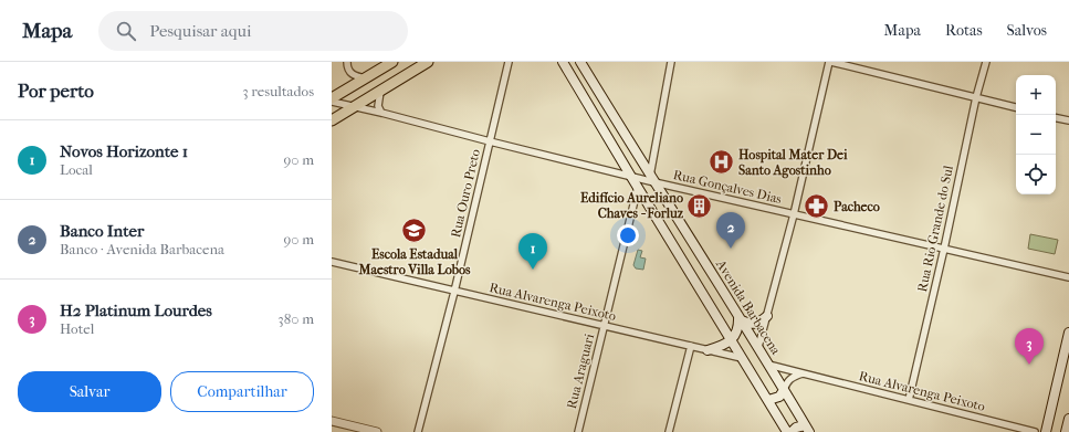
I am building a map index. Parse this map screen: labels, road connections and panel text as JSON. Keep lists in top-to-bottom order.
{
  "streets": {
    "main road": ["Avenida Barbacena"],
    "street": [
      "Rua Gonçalves Dias",
      "Rua Ouro Preto",
      "Rua Rio Grande do Sul",
      "Rua Alvarenga Peixoto",
      "Rua Araguari"
    ]
  },
  "crossings": [
    ["Rua Gonçalves Dias", "Rua Ouro Preto"],
    ["Rua Gonçalves Dias", "Rua Rio Grande do Sul"],
    ["Rua Gonçalves Dias", "Avenida Barbacena"],
    ["Rua Ouro Preto", "Rua Alvarenga Peixoto"],
    ["Rua Rio Grande do Sul", "Rua Alvarenga Peixoto"],
    ["Rua Alvarenga Peixoto", "Avenida Barbacena"],
    ["Rua Alvarenga Peixoto", "Rua Araguari"]
  ],
  "places": {
    "hospital": ["Hospital Mater Dei Santo Agostinho"],
    "building": ["Edifício Aureliano Chaves - Forluz"],
    "pharmacy": ["Pacheco"],
    "school or university": ["Escola Estadual Maestro Villa Lobos"]
  },
  "page": {
    "header": "Mapa",
    "search": "Pesquisar aqui",
    "nav": ["Mapa", "Rotas", "Salvos"],
    "heading": ["Por perto", "3 resultados"],
    "map_buttons": ["+", "−"],
    "list": [
      {
        "mark": "1",
        "name": "Novos Horizonte 1",
        "note": "Local",
        "value": "90 m"
      },
      {
        "mark": "2",
        "name": "Banco Inter",
        "note": "Banco · Avenida Barbacena",
        "value": "90 m"
      },
      {
        "mark": "3",
        "name": "H2 Platinum Lourdes",
        "note": "Hotel",
        "value": "380 m"
      }
    ],
    "pins": ["2", "1", "3"],
    "buttons": ["Salvar", "Compartilhar"]
  }
}
